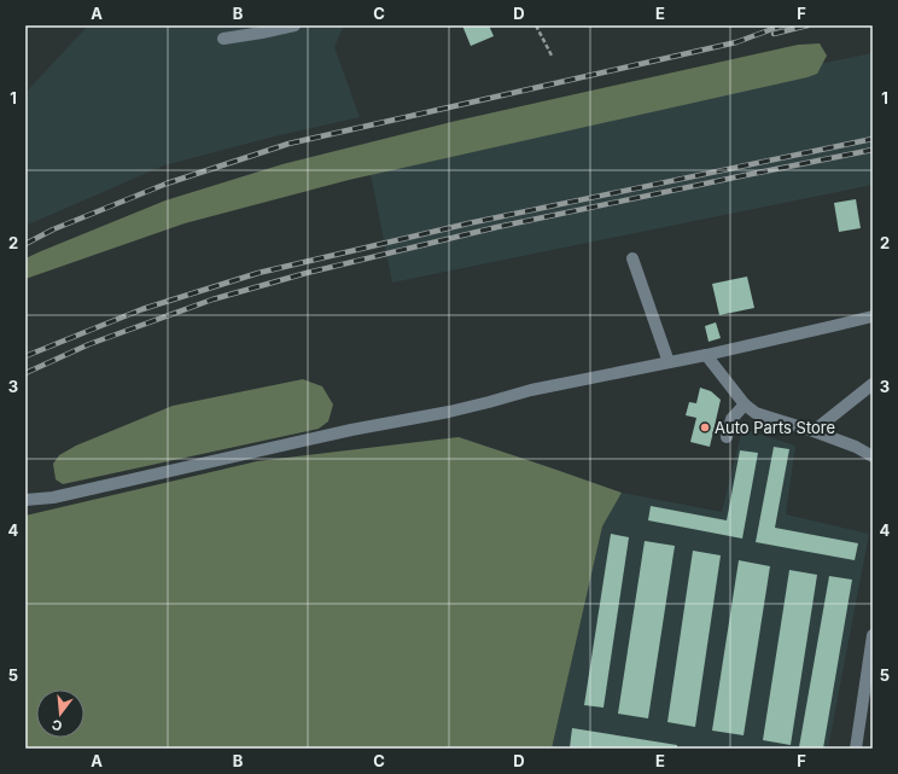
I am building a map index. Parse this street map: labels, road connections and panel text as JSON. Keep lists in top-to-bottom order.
{
  "places": ["Auto Parts Store"],
  "north": "bottom",
  "grid": {
    "columns": [
      "A",
      "B",
      "C",
      "D",
      "E",
      "F"
    ],
    "rows": [
      "1",
      "2",
      "3",
      "4",
      "5"
    ]
  }
}
